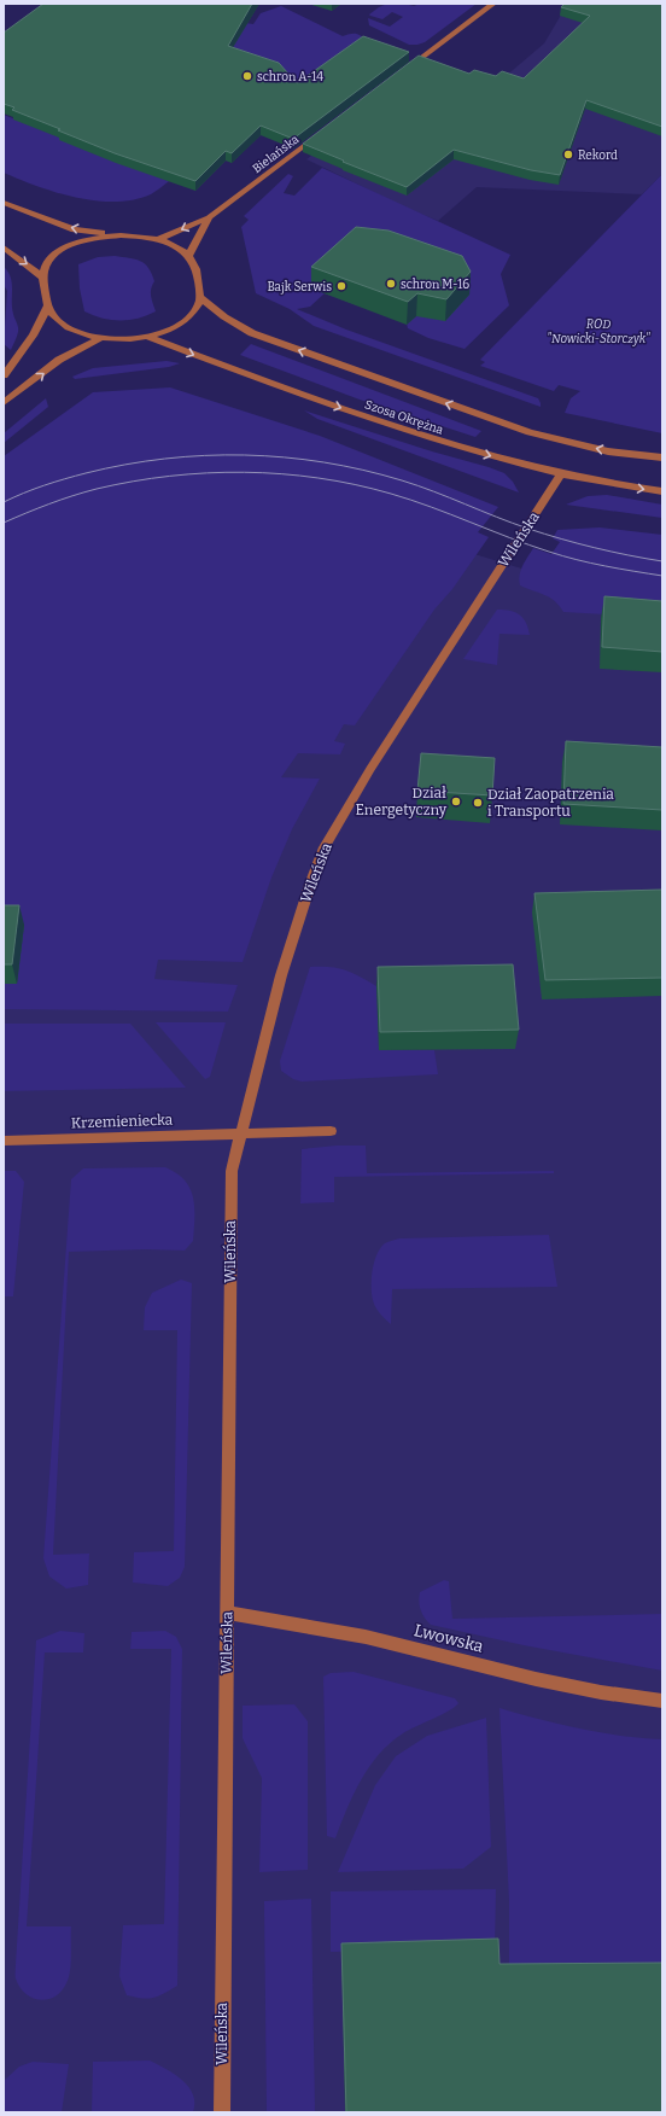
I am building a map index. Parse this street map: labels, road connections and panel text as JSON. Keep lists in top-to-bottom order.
{
  "streets": {
    "street": [
      "Bielańska",
      "Szosa Okrężna",
      "Wileńska",
      "Krzemieniecka",
      "Lwowska"
    ]
  },
  "crossings": [
    ["Bielańska", "Szosa Okrężna"],
    ["Szosa Okrężna", "Wileńska"],
    ["Wileńska", "Krzemieniecka"],
    ["Wileńska", "Lwowska"]
  ],
  "parks": ["ROD \"Nowicki-Storczyk\""],
  "places": [
    "schron A-14",
    "Rekord",
    "schron M-16",
    "Bajk Serwis",
    "Dział Energetyczny",
    "Dział Zaopatrzenia i Transportu"
  ]
}
